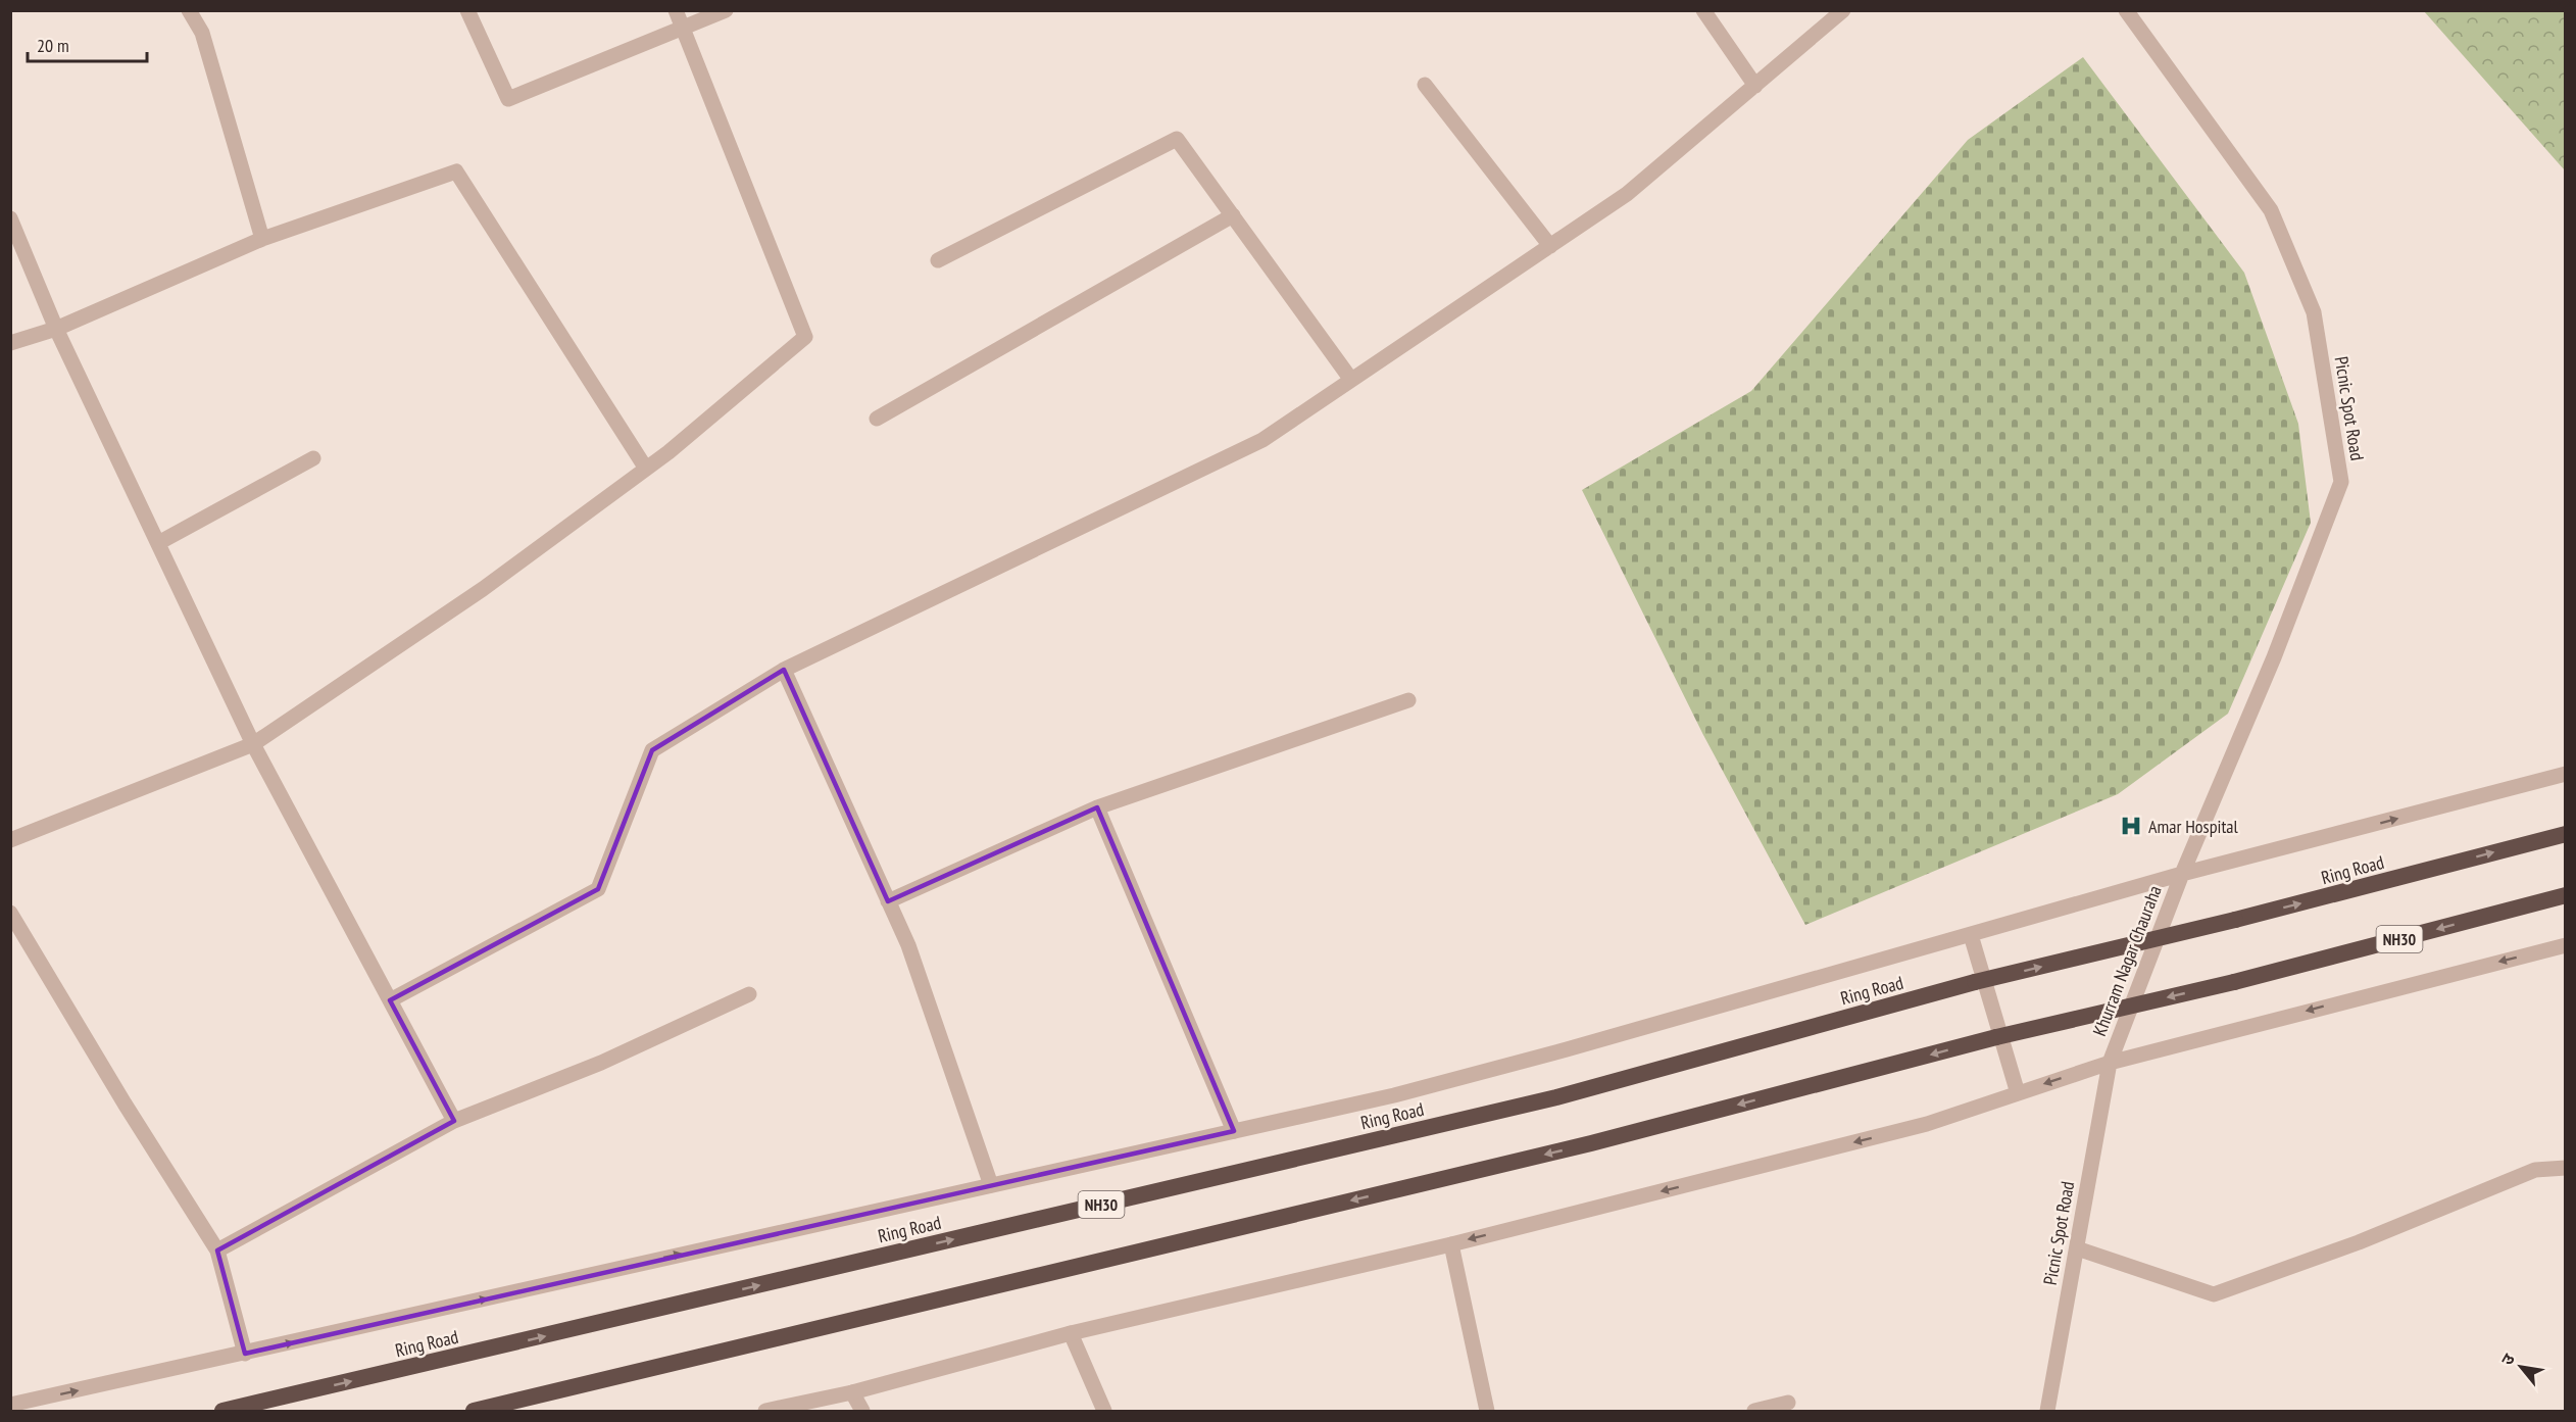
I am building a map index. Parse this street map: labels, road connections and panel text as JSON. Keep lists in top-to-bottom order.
{
  "streets": {
    "highway": ["Ring Road", "NH30"],
    "street": ["Picnic Spot Road", "Khurram Nagar Chauraha"]
  },
  "crossings": [
    ["Picnic Spot Road", "Khurram Nagar Chauraha"]
  ],
  "places": {
    "hospital": ["Amar Hospital"]
  },
  "scale_bar": "20 m",
  "north": "top left"
}
